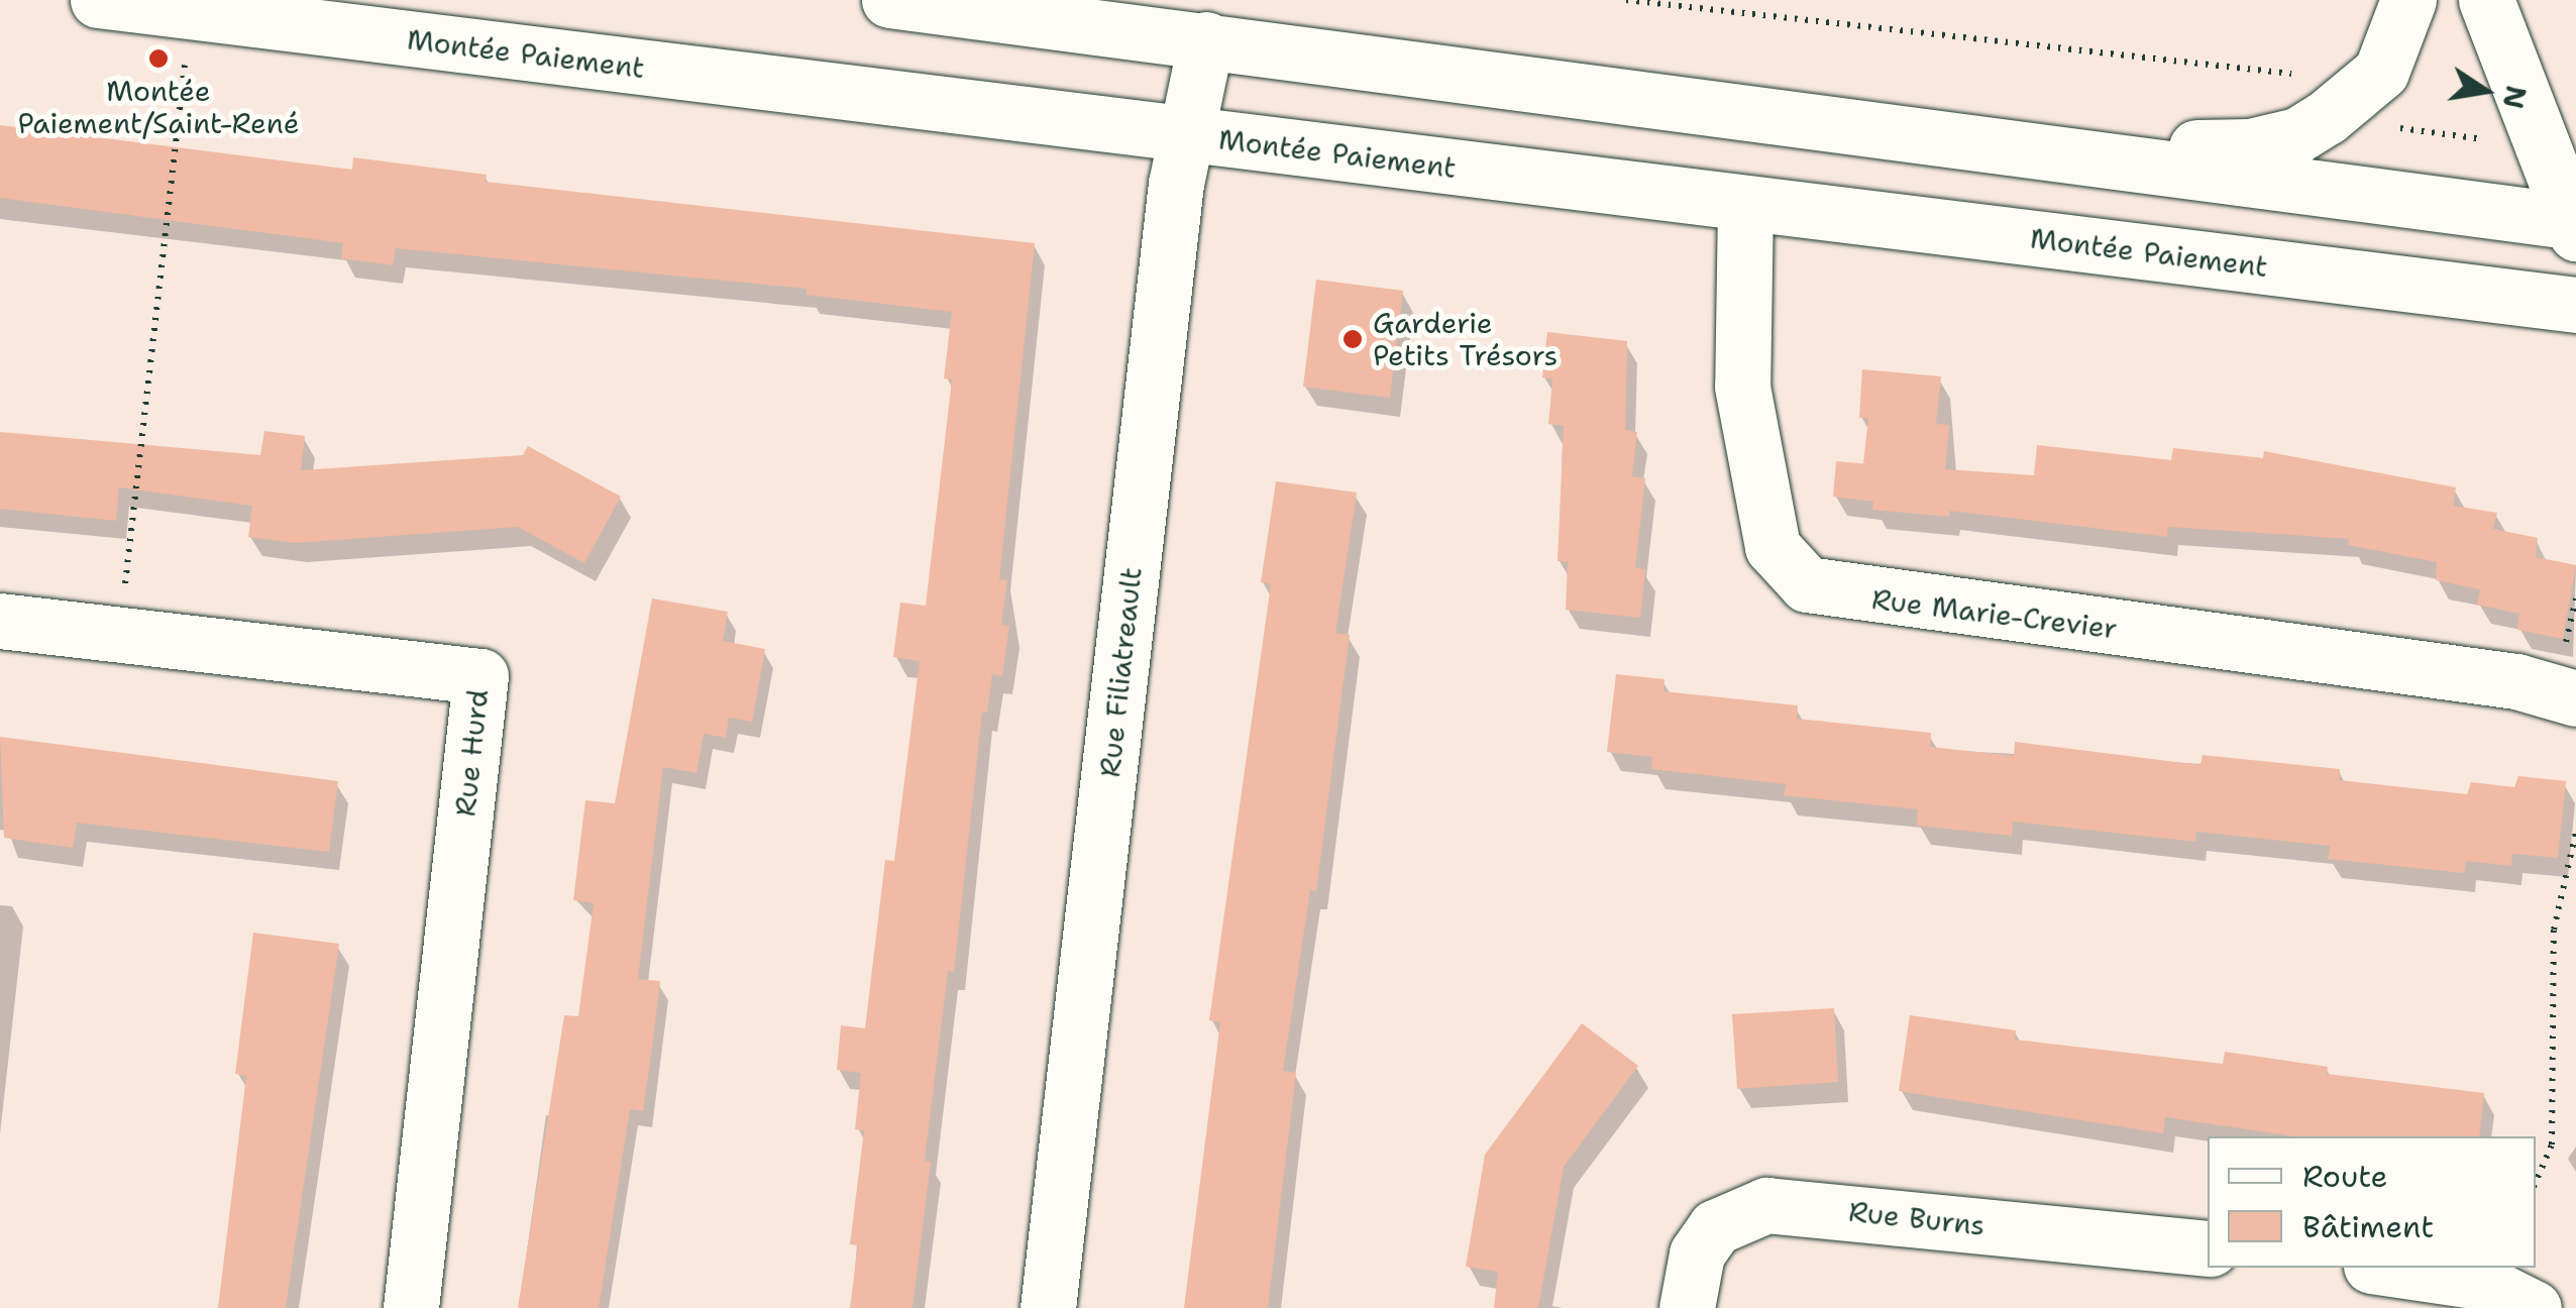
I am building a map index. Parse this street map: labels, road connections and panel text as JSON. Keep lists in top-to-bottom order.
{
  "streets": {
    "main road": [
      "Montée Paiement",
      "Rue Marie-Crevier",
      "Rue Filiatreault",
      "Rue Hurd",
      "Rue Burns"
    ]
  },
  "crossings": [
    ["Montée Paiement", "Rue Marie-Crevier"],
    ["Montée Paiement", "Rue Filiatreault"]
  ],
  "places": ["Montée Paiement/Saint-René", "Garderie Petits Trésors"],
  "legend": ["Route", "Bâtiment"],
  "north": "right"
}
